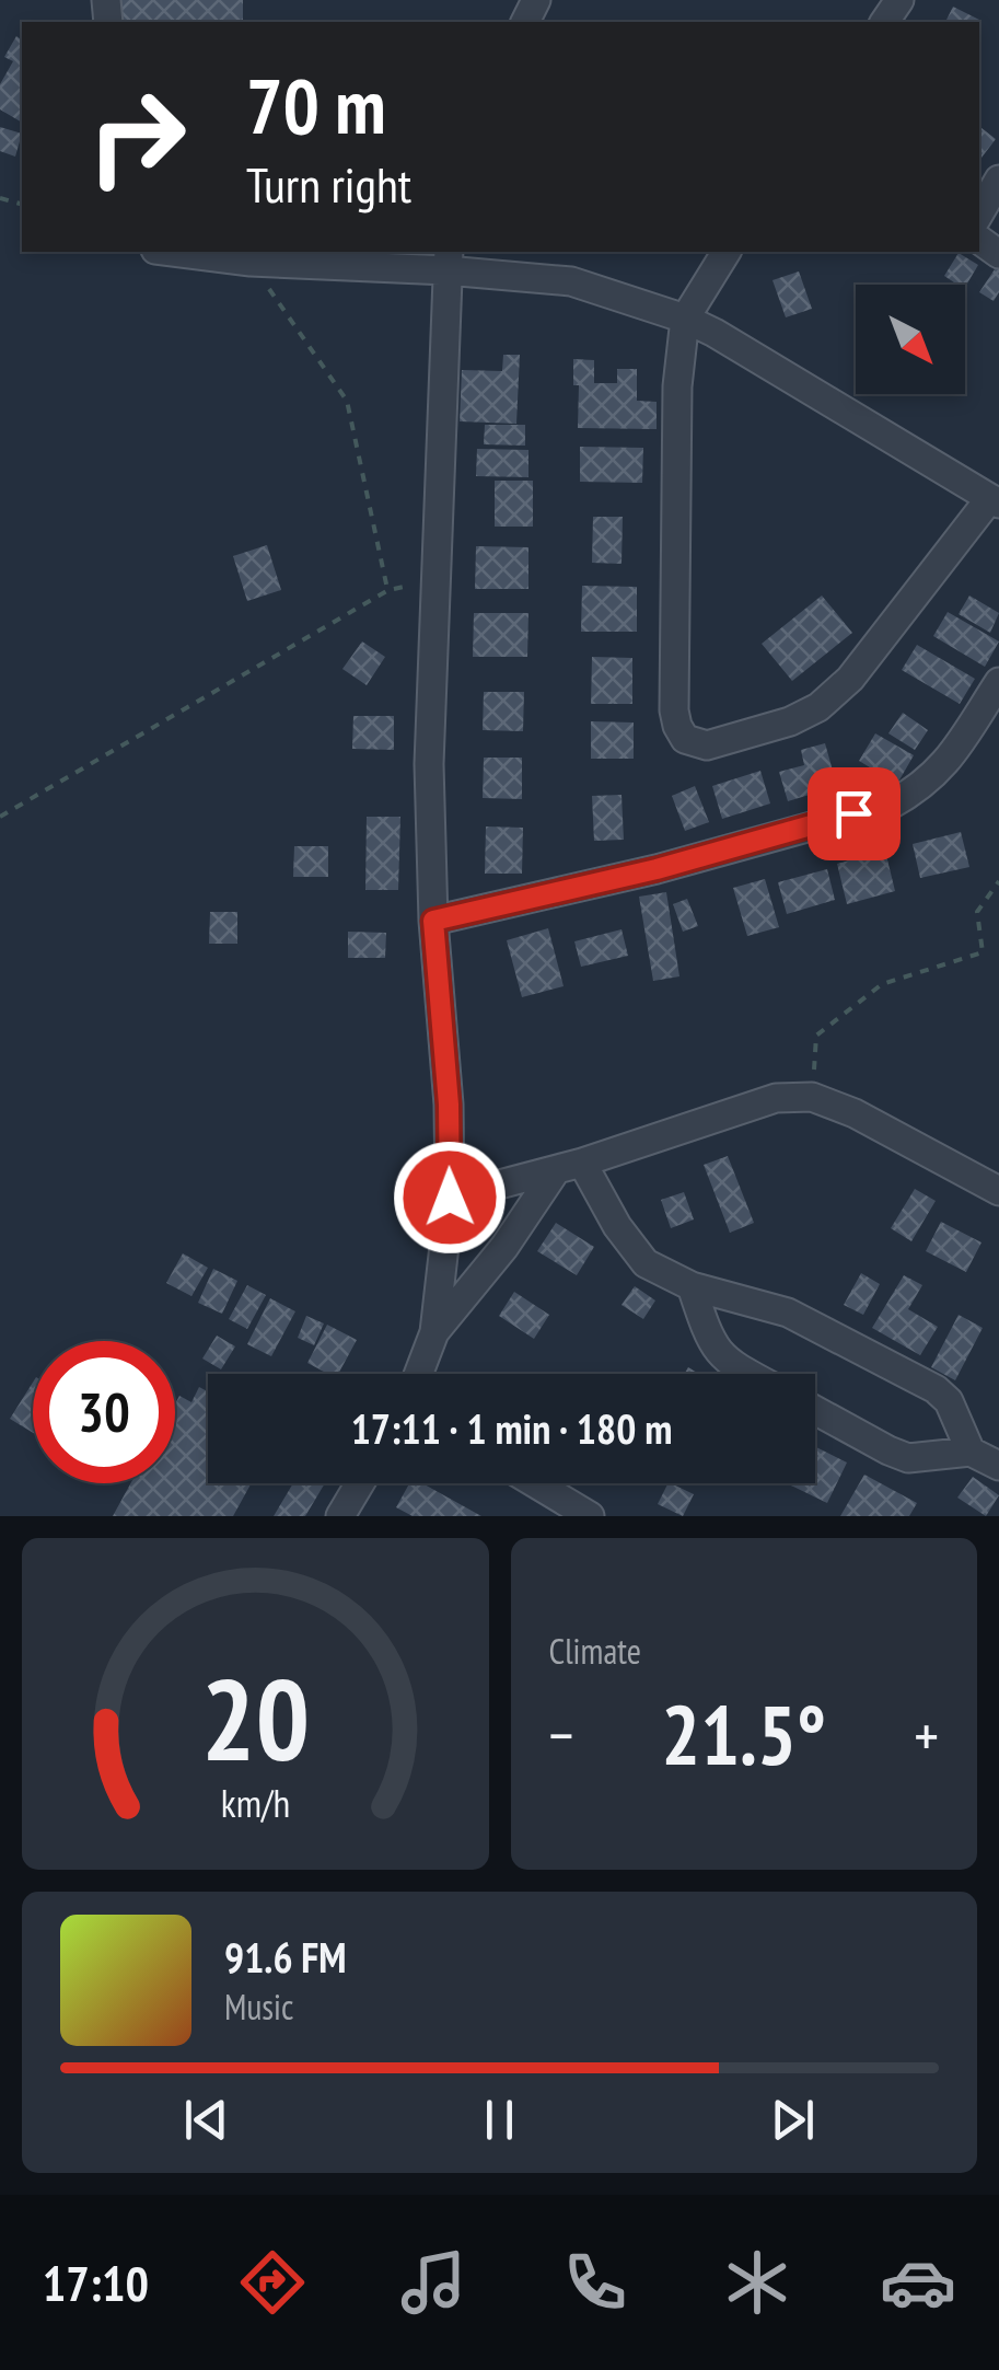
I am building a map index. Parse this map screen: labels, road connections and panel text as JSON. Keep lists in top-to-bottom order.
{
  "north": "bottom right",
  "page": {
    "turn": ["70 m", "Turn right"],
    "limit": "30",
    "trip": "17:11 · 1 min · 180 m",
    "tile": "Climate",
    "heat": ["−", "21.5°", "+"],
    "song": ["91.6 FM", "Music"],
    "tabs": "17:10",
    "gauge": ["20", "km/h"]
  }
}
